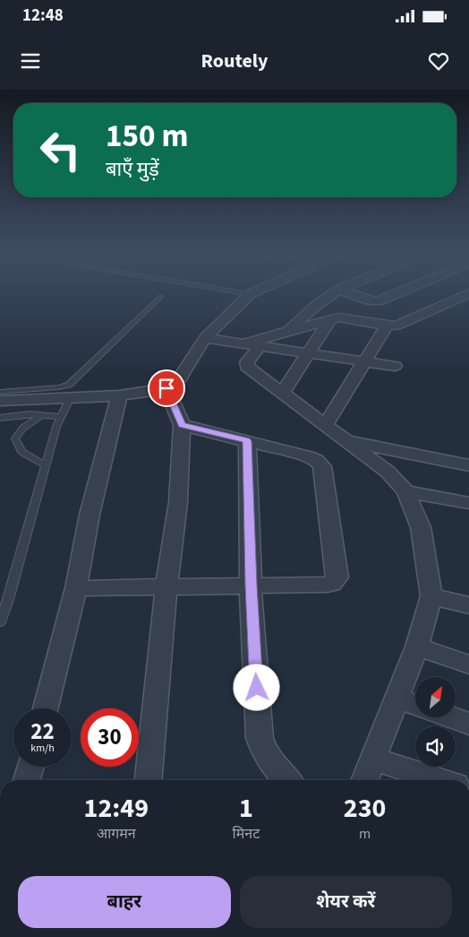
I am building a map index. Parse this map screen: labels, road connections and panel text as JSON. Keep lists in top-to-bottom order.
{
  "north": "top right",
  "page": {
    "status": "12:48",
    "header": "Routely",
    "turn": ["150 m", "बाएँ मुड़ें"],
    "speed": "22 km/h",
    "limit": "30",
    "eta": [
      "12:49",
      "आगमन",
      "1",
      "मिनट",
      "230",
      "m"
    ],
    "buttons": ["बाहर", "शेयर करें"]
  }
}
